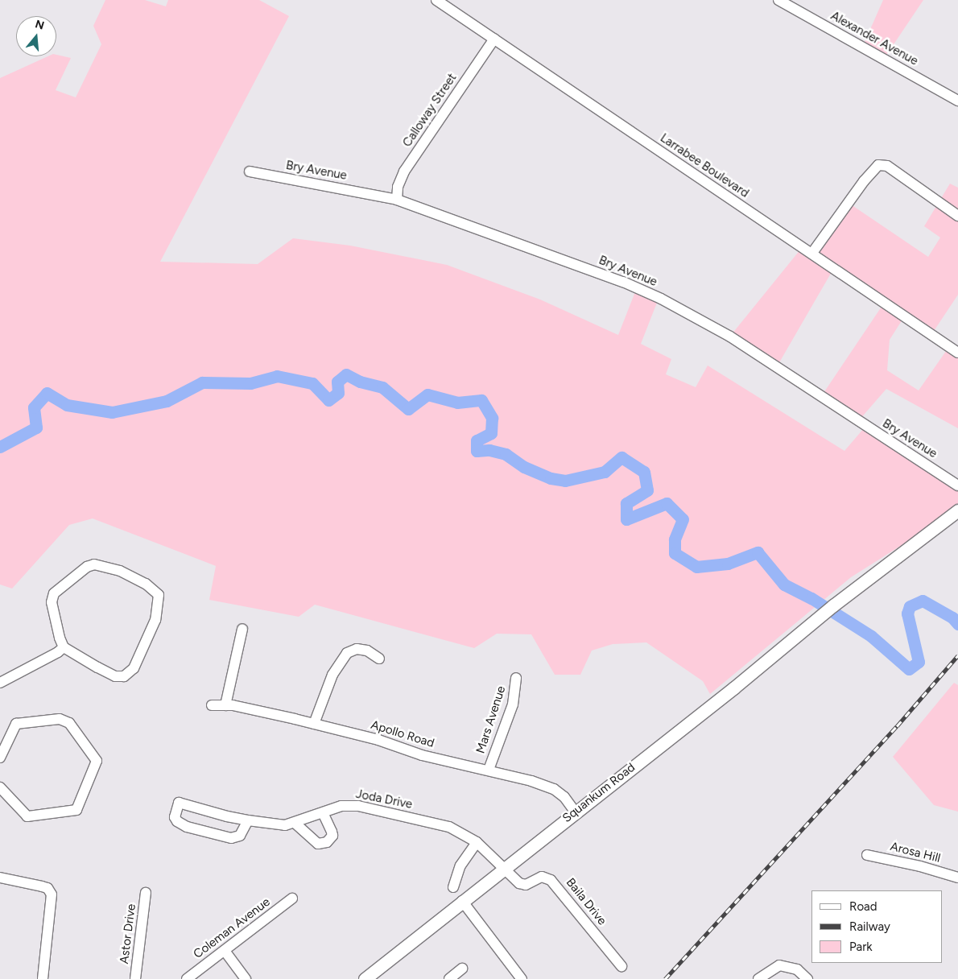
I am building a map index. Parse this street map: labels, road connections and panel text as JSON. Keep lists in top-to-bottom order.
{
  "streets": {
    "main road": ["Squankum Road"],
    "street": [
      "Alexander Avenue",
      "Calloway Street",
      "Larrabee Boulevard",
      "Bry Avenue",
      "Mars Avenue",
      "Apollo Road",
      "Joda Drive",
      "Arosa Hill",
      "Baila Drive",
      "Coleman Avenue",
      "Astor Drive"
    ]
  },
  "crossings": [
    ["Calloway Street", "Larrabee Boulevard"],
    ["Calloway Street", "Bry Avenue"],
    ["Mars Avenue", "Apollo Road"],
    ["Apollo Road", "Squankum Road"],
    ["Squankum Road", "Joda Drive"],
    ["Squankum Road", "Baila Drive"],
    ["Joda Drive", "Baila Drive"]
  ],
  "legend": ["Road", "Railway", "Park"],
  "north": "top"
}
